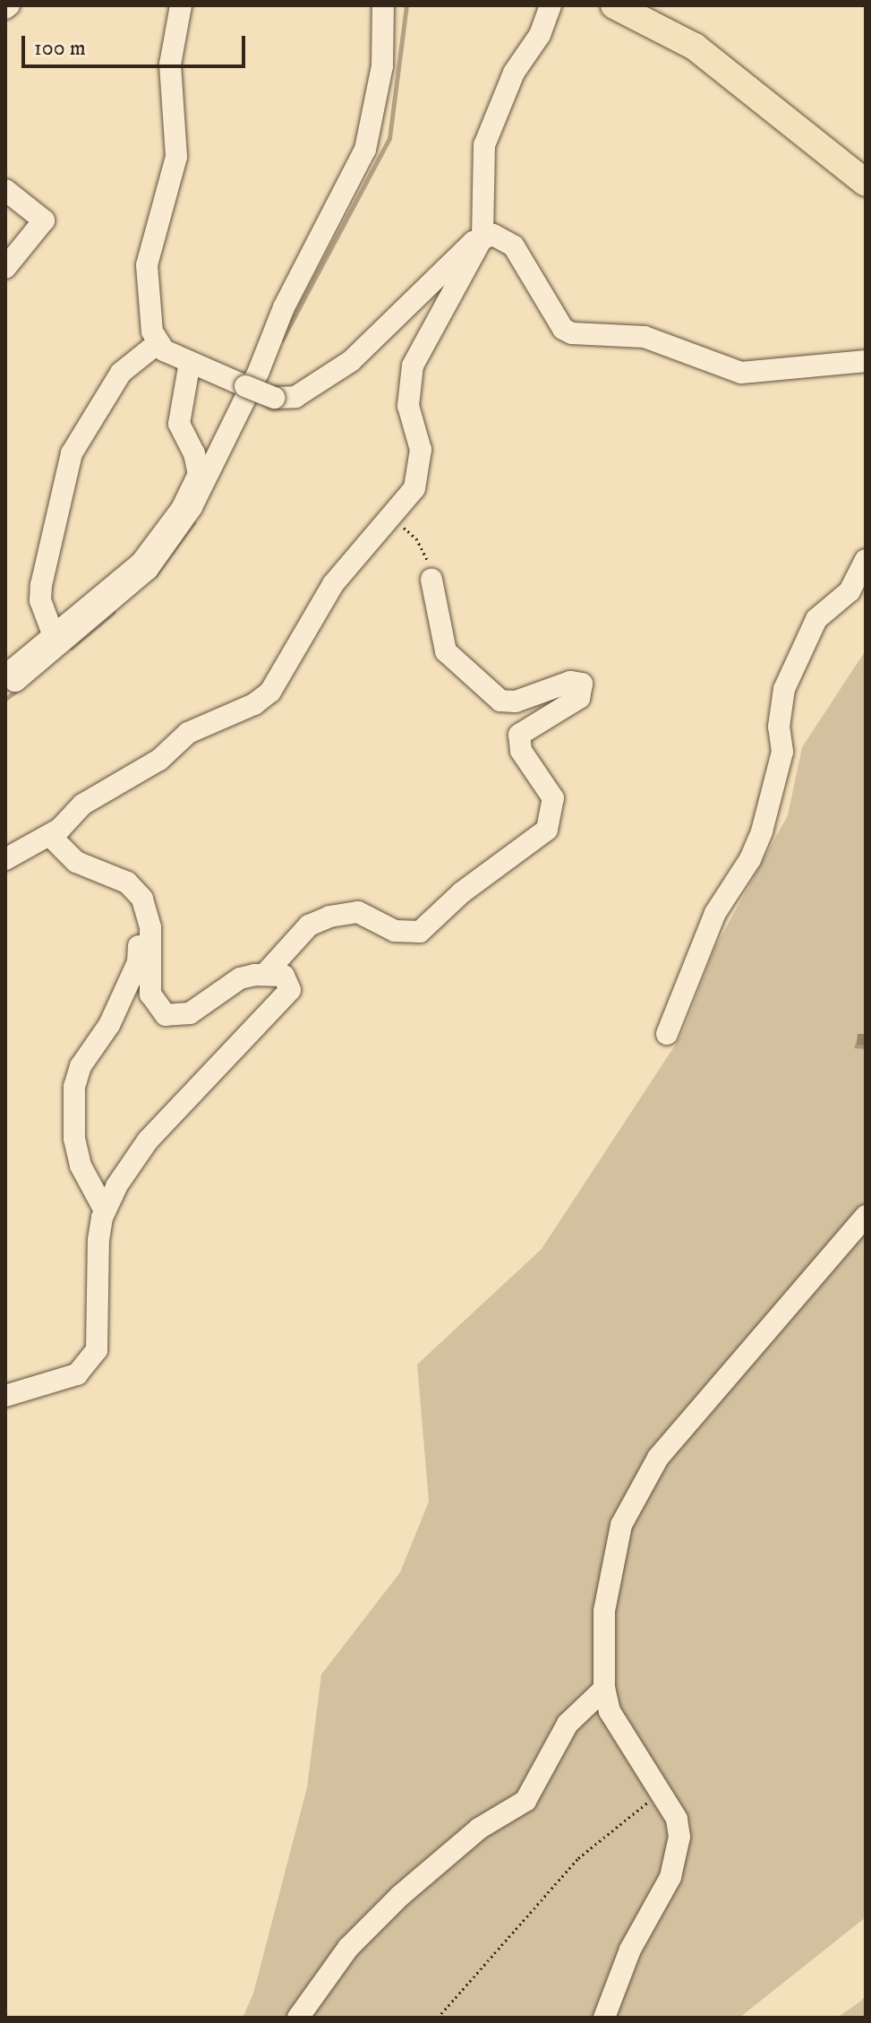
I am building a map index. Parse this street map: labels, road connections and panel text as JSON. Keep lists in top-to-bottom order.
{
  "scale_bar": "100 m"
}
